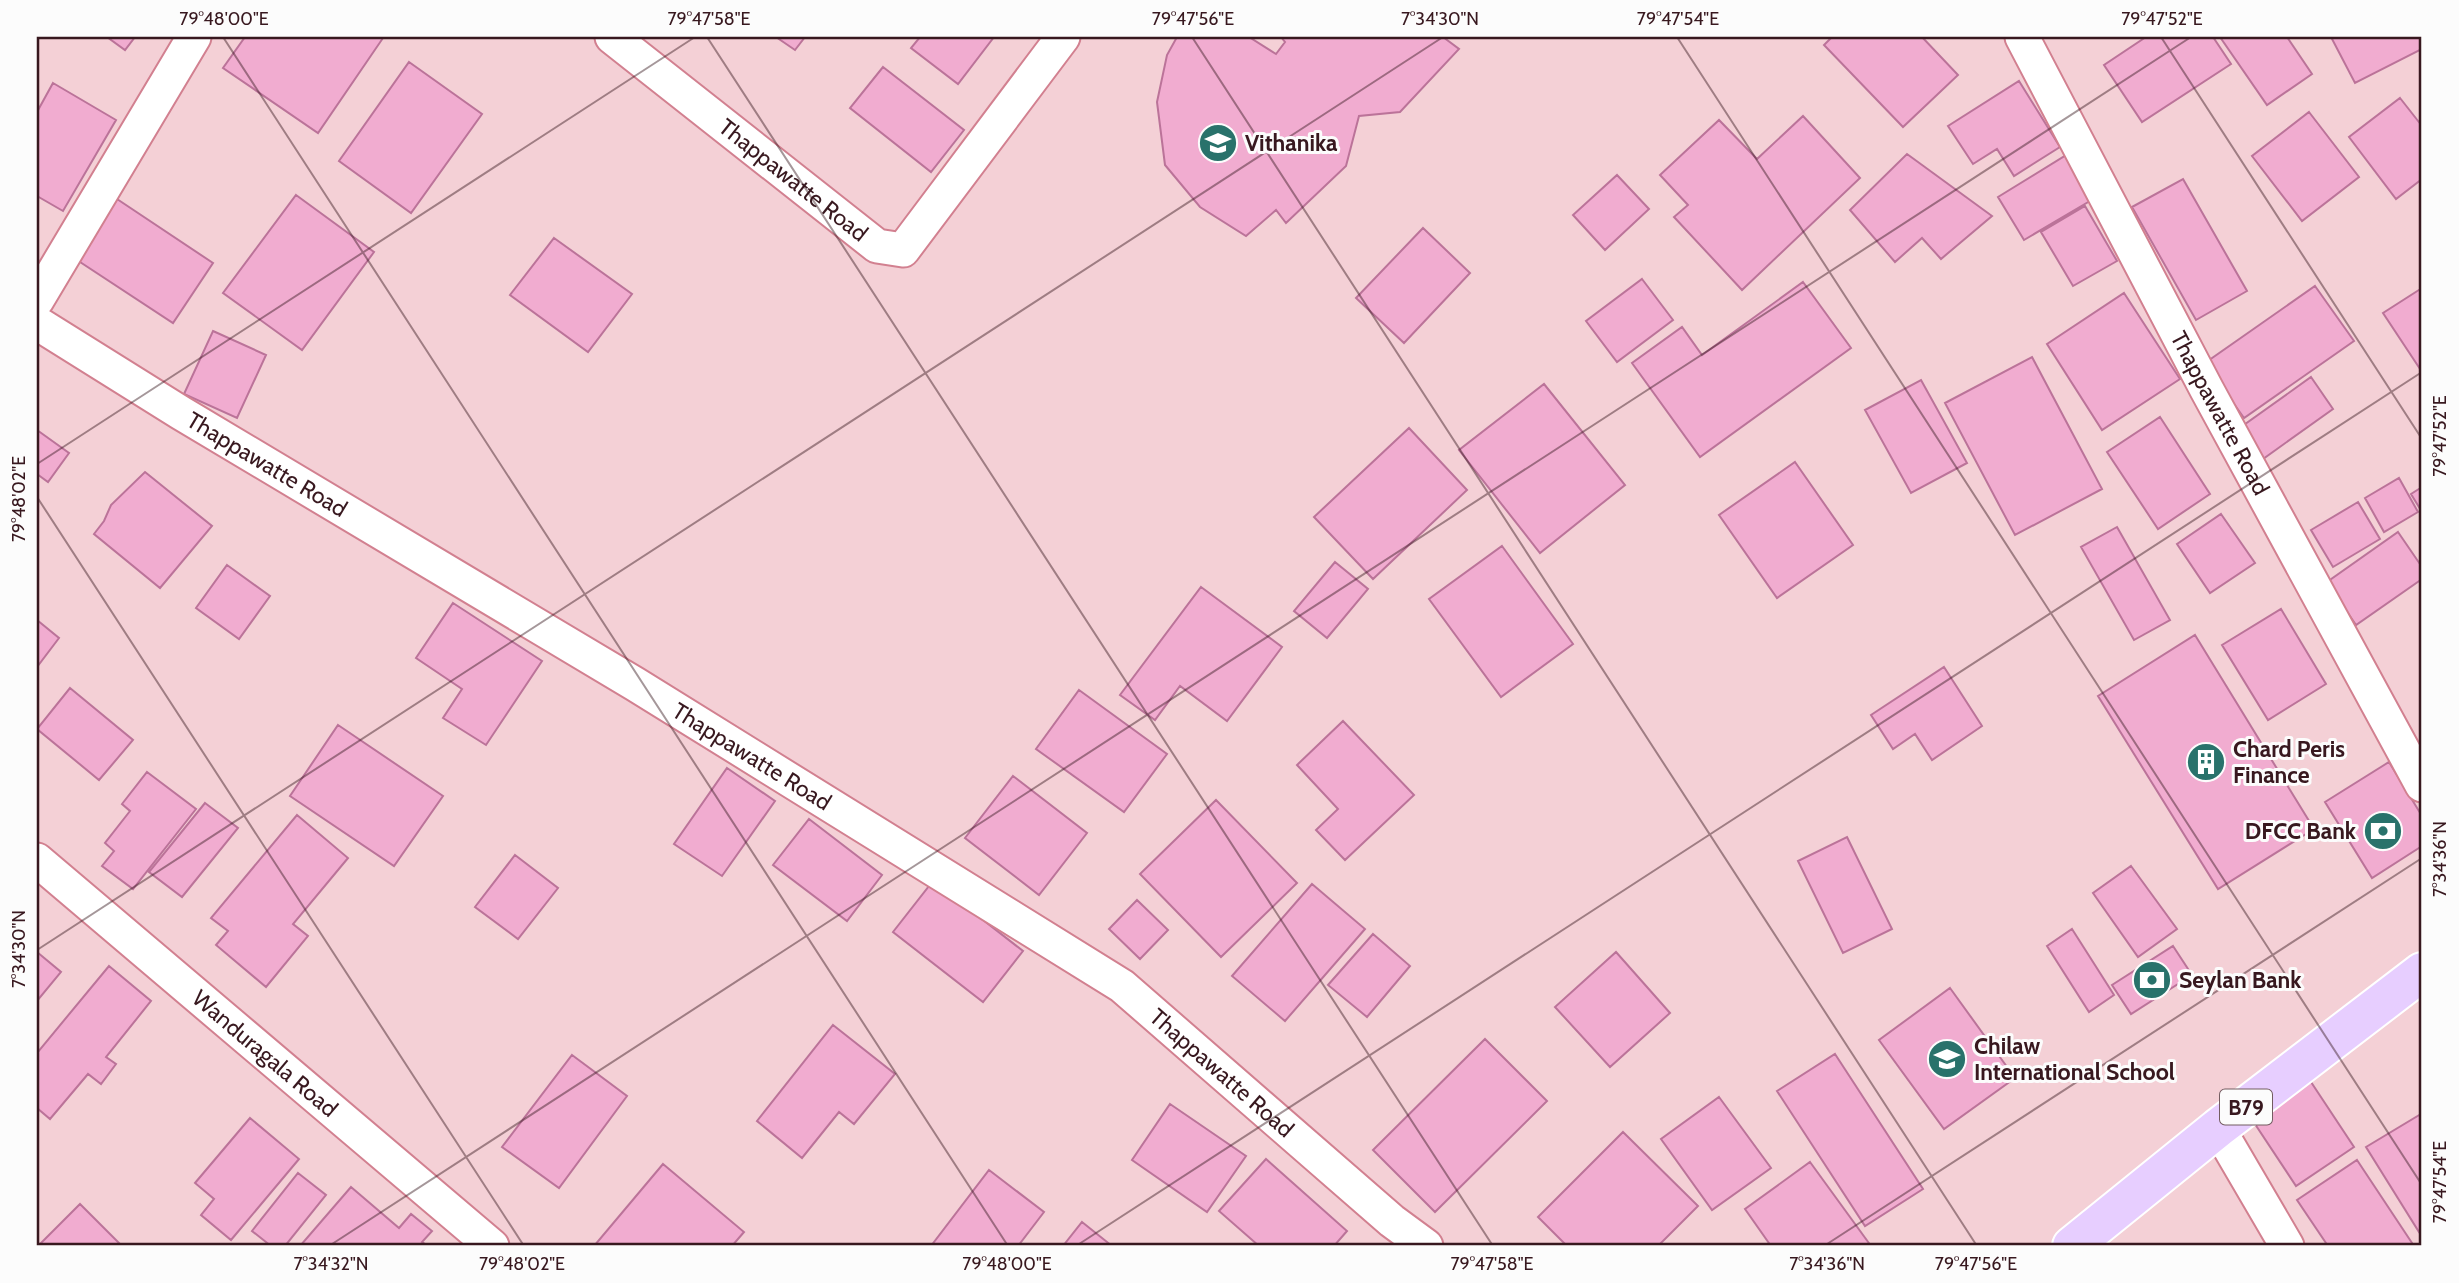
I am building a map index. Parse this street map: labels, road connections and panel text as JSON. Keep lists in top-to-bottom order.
{
  "streets": {
    "main road": ["B79"],
    "street": ["Thappawatte Road", "Wanduragala Road"]
  },
  "places": {
    "school or university": ["Vithanika", "Chilaw International School"],
    "building": ["Chard Peris Finance"],
    "bank": ["DFCC Bank", "Seylan Bank"]
  },
  "coordinates": [
    "79°48'00\"E",
    "79°47'58\"E",
    "79°47'56\"E",
    "7°34'30\"N",
    "79°47'54\"E",
    "79°47'52\"E",
    "79°48'02\"E",
    "7°34'36\"N",
    "7°34'32\"N"
  ]
}
